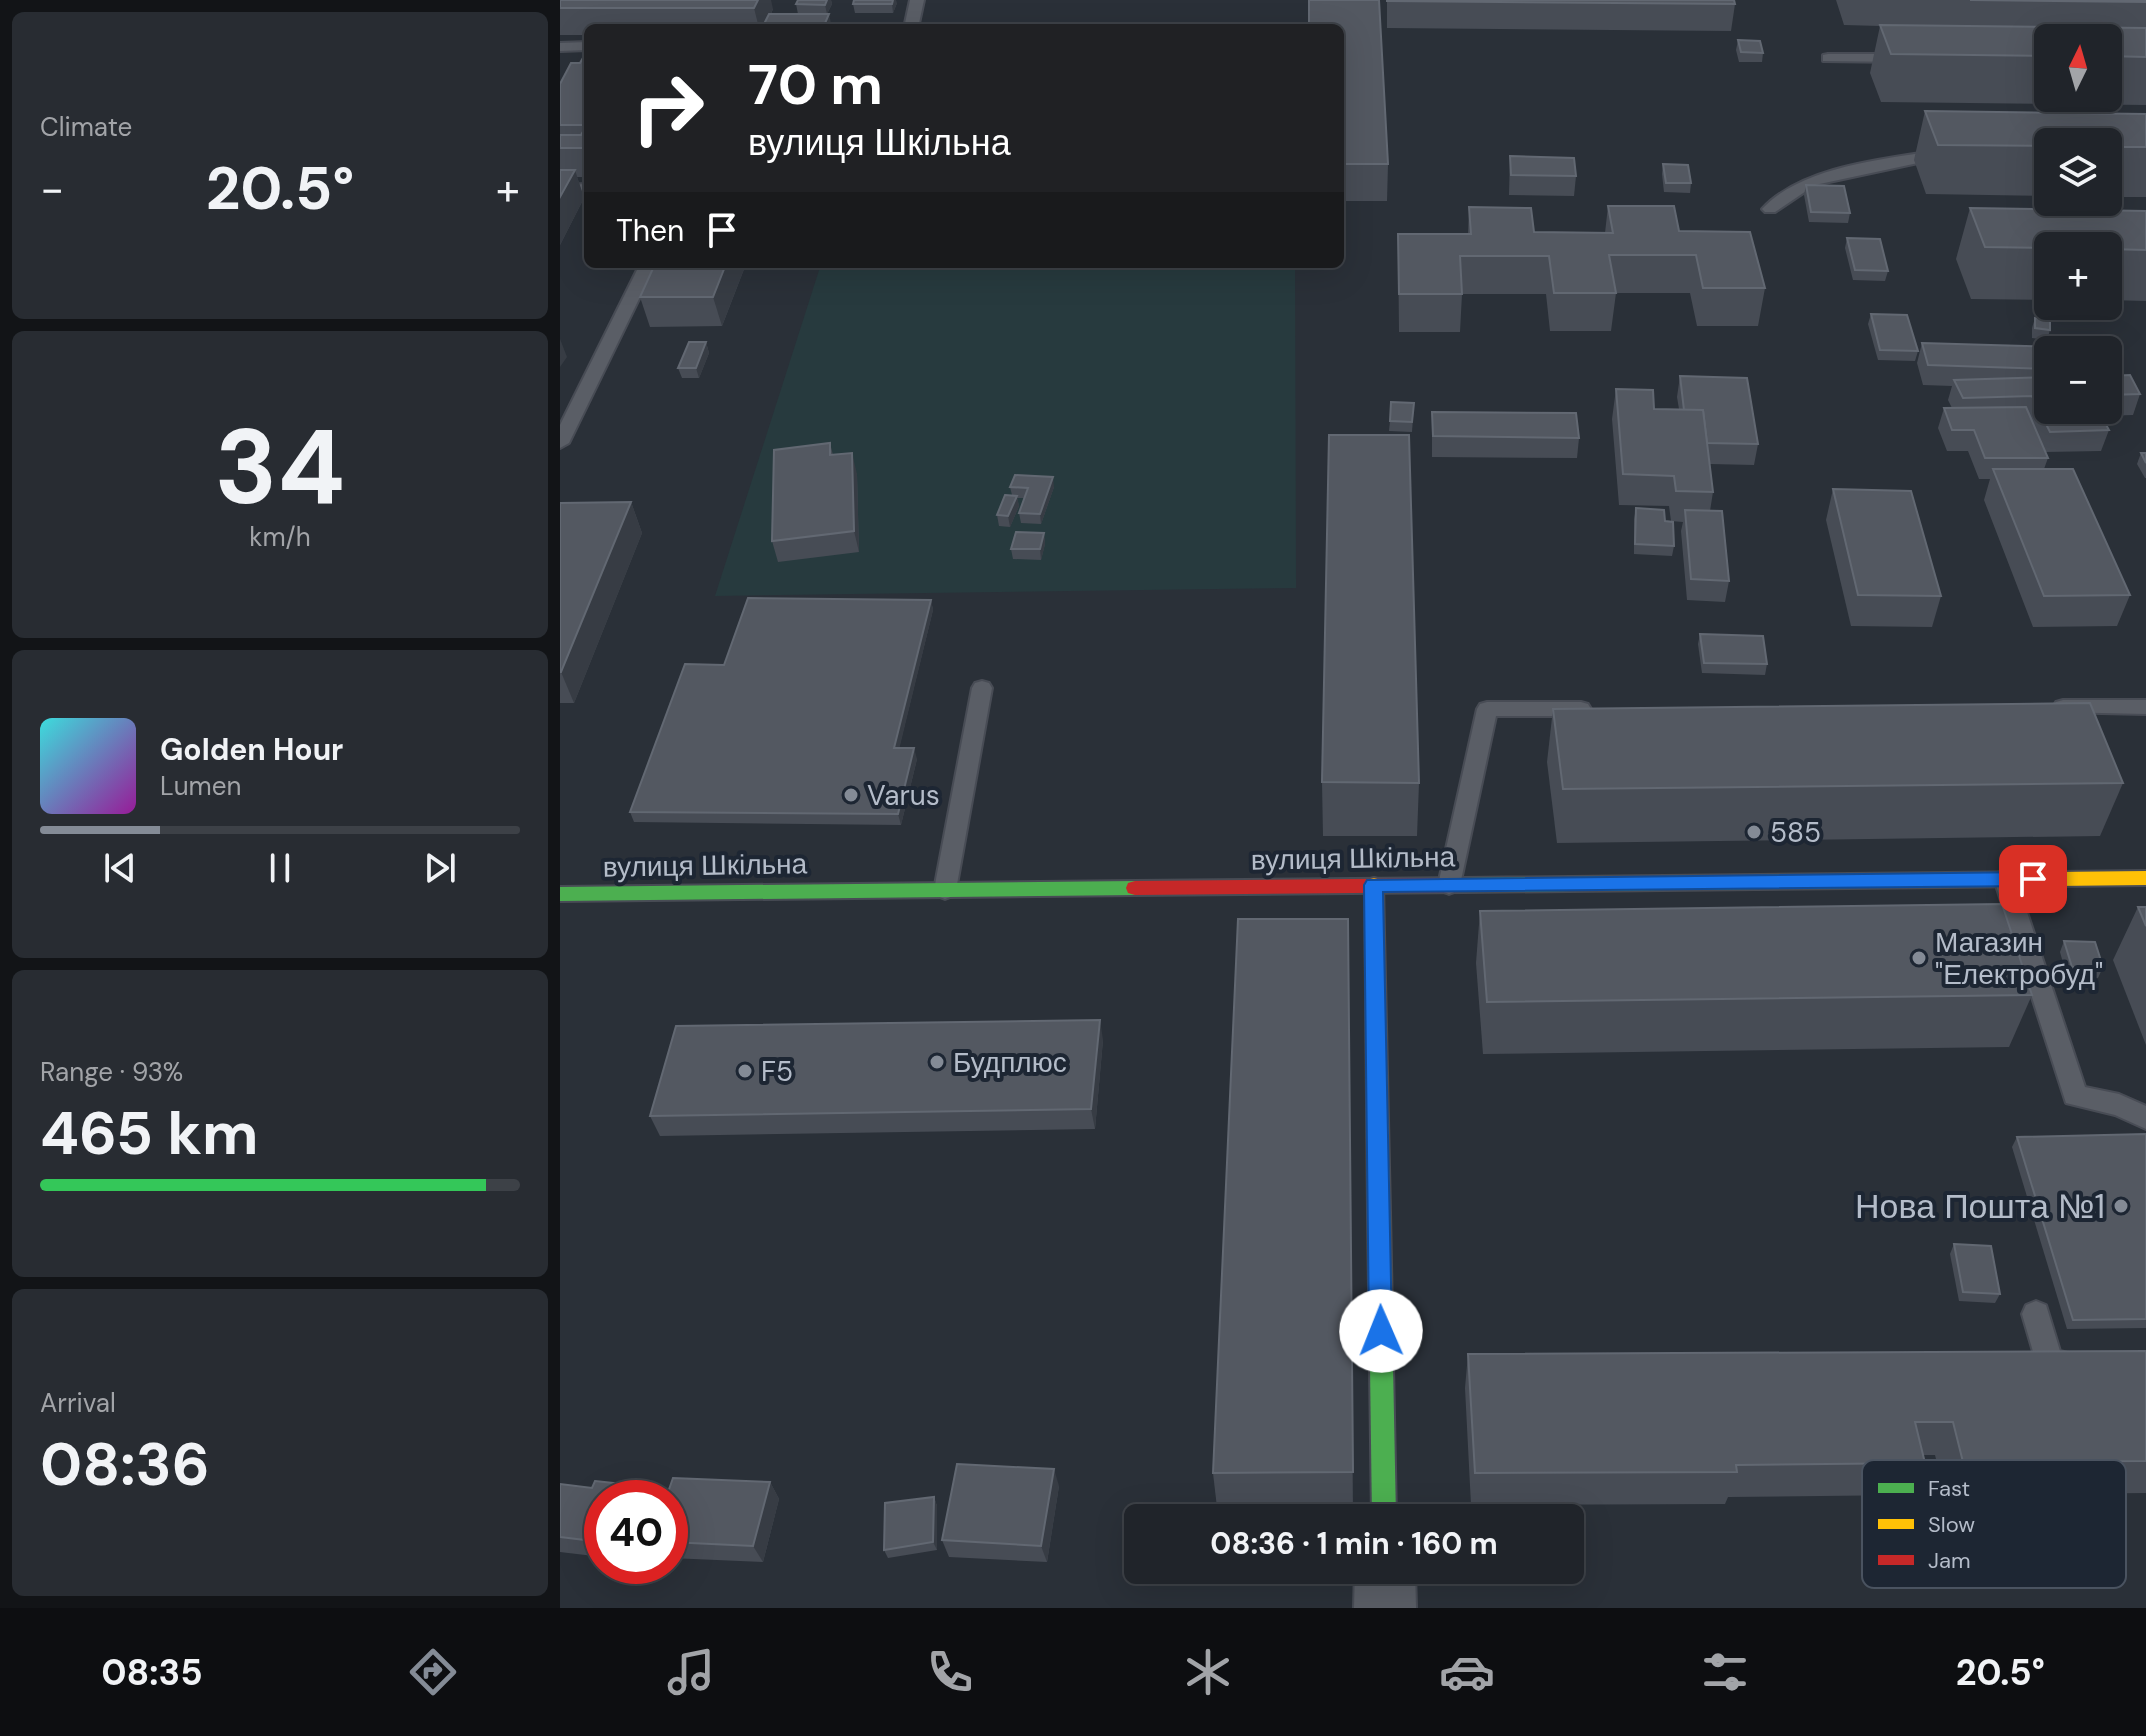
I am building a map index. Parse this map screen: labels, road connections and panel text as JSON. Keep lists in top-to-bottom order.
{
  "streets": {
    "street": ["вулиця Шкільна"]
  },
  "places": [
    "Varus",
    "585",
    "Магазин \"Електробуд\"",
    "Будплюс",
    "F5",
    "Нова Пошта №1"
  ],
  "legend": ["Fast", "Slow", "Jam"],
  "north": "top",
  "page": {
    "tile": [
      "Climate",
      ["34", "km/h"],
      ["Range · 93%", "465 km"],
      ["Arrival", "08:36"]
    ],
    "map_buttons": ["+", "−"],
    "turn": ["70 m", "вулиця Шкільна"],
    "heat": ["−", "20.5°", "+"],
    "then": "Then",
    "song": ["Golden Hour", "Lumen"],
    "limit": "40",
    "trip": "08:36 · 1 min · 160 m",
    "tabs": ["08:35", "20.5°"]
  }
}
